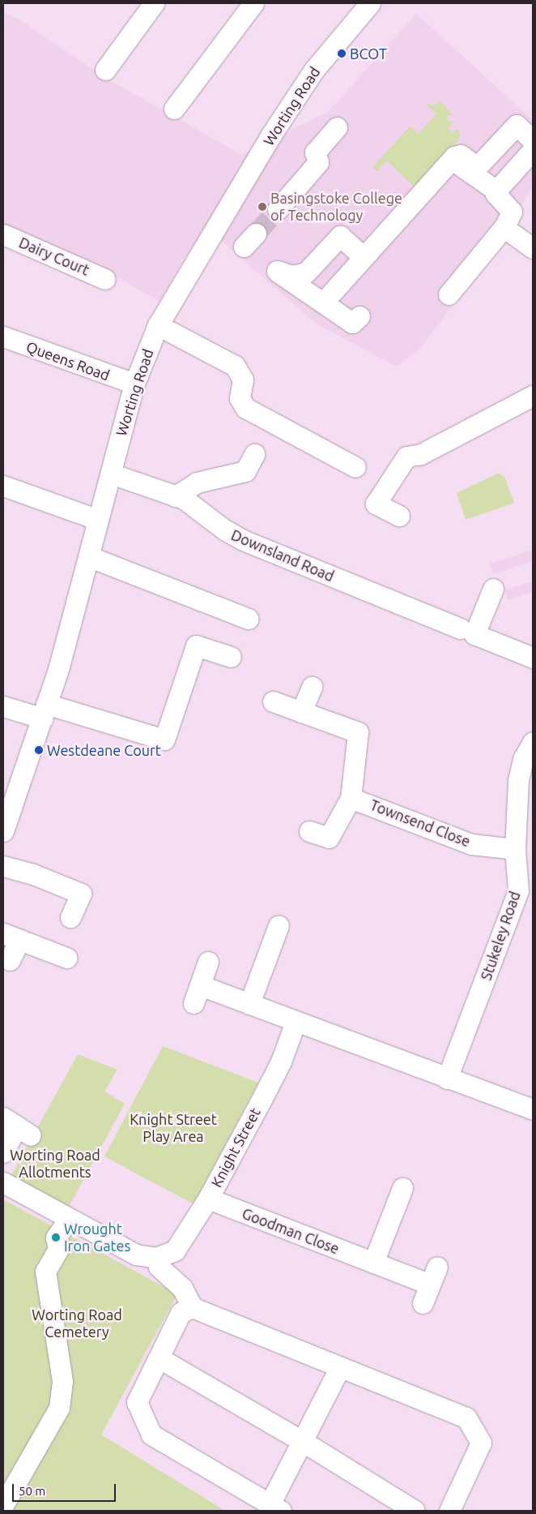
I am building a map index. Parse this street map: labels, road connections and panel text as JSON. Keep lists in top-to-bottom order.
{
  "streets": {
    "street": [
      "Worting Road",
      "Dairy Court",
      "Queens Road",
      "Downsland Road",
      "Townsend Close",
      "Stukeley Road",
      "Knight Street",
      "Goodman Close"
    ]
  },
  "crossings": [
    ["Worting Road", "Queens Road"],
    ["Worting Road", "Downsland Road"],
    ["Townsend Close", "Stukeley Road"],
    ["Knight Street", "Goodman Close"]
  ],
  "parks": ["Knight Street Play Area", "Worting Road Allotments", "Worting Road Cemetery"],
  "places": [
    "BCOT",
    "Basingstoke College of Technology",
    "Westdeane Court",
    "Wrought Iron Gates"
  ],
  "scale_bar": "50 m"
}
